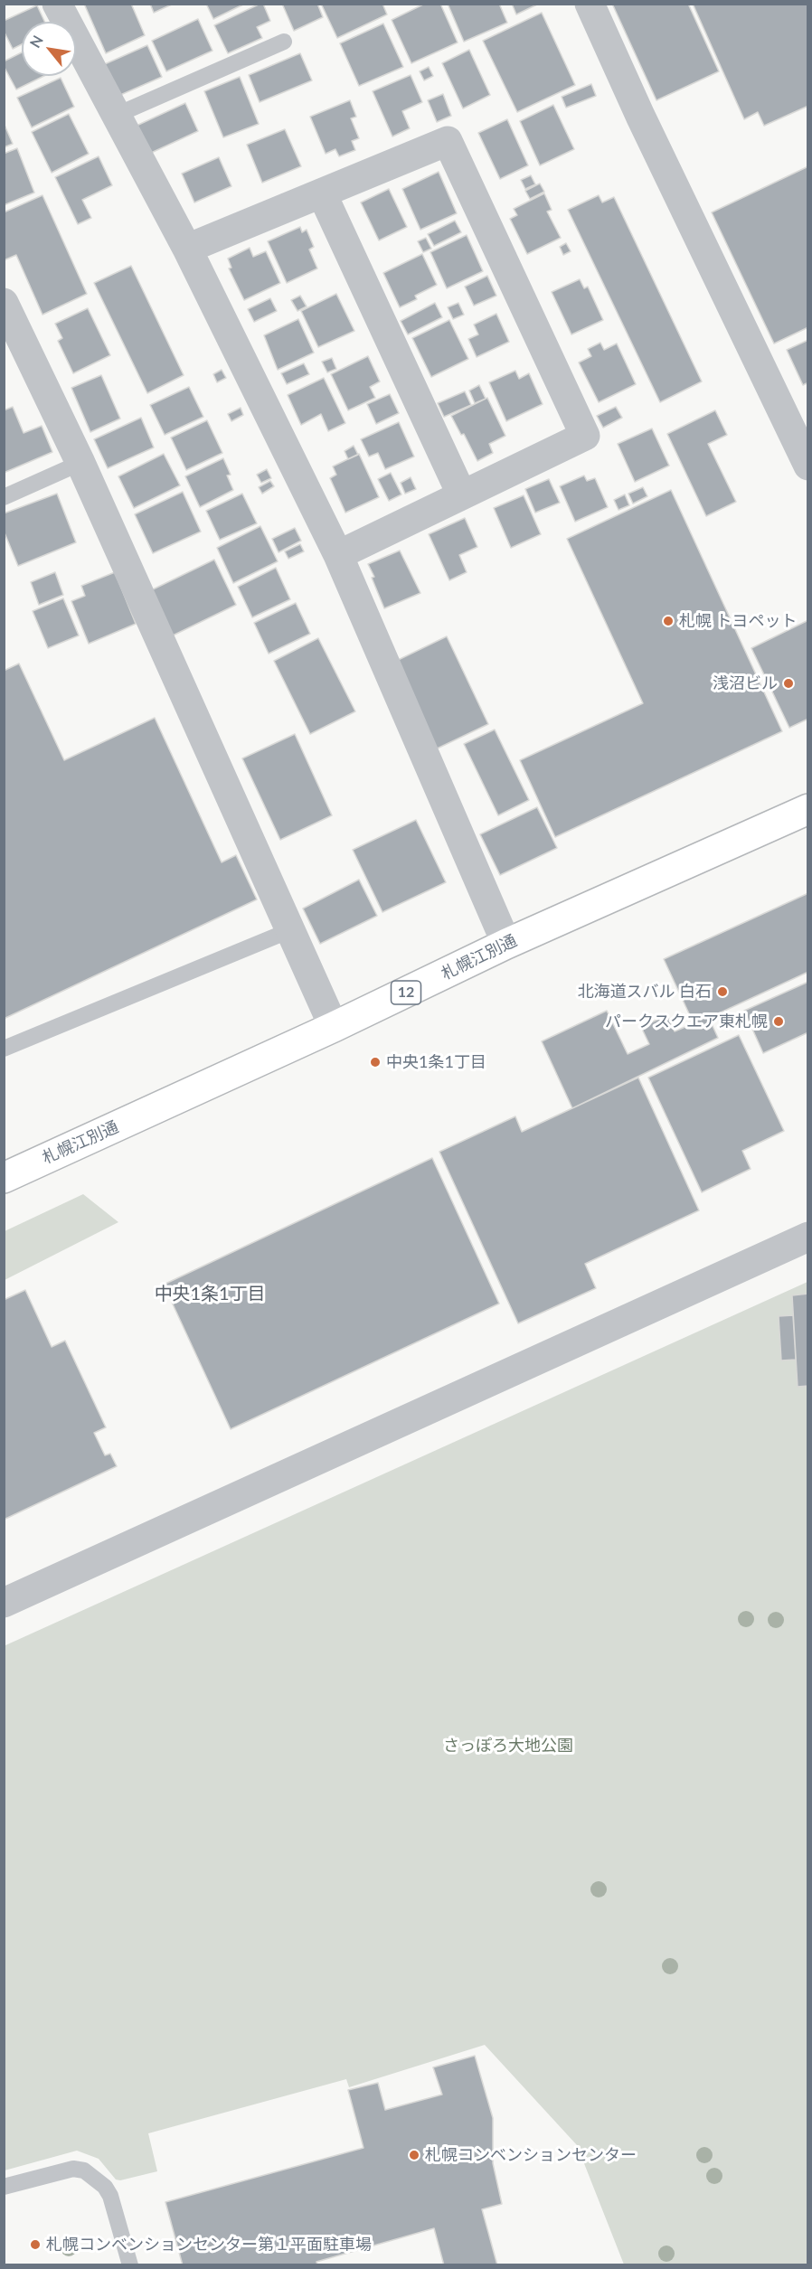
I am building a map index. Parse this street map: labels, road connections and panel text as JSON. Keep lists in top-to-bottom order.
{
  "streets": {
    "highway": ["札幌江別通", "12"]
  },
  "districts": ["中央1条1丁目"],
  "parks": ["さっぽろ大地公園"],
  "places": [
    "札幌 トヨペット",
    "浅沼ビル",
    "北海道スバル 白石",
    "パークスクエア東札幌",
    "中央1条1丁目",
    "札幌コンベンションセンター",
    "札幌コンベンションセンター第１平面駐車場"
  ],
  "north": "top left"
}
